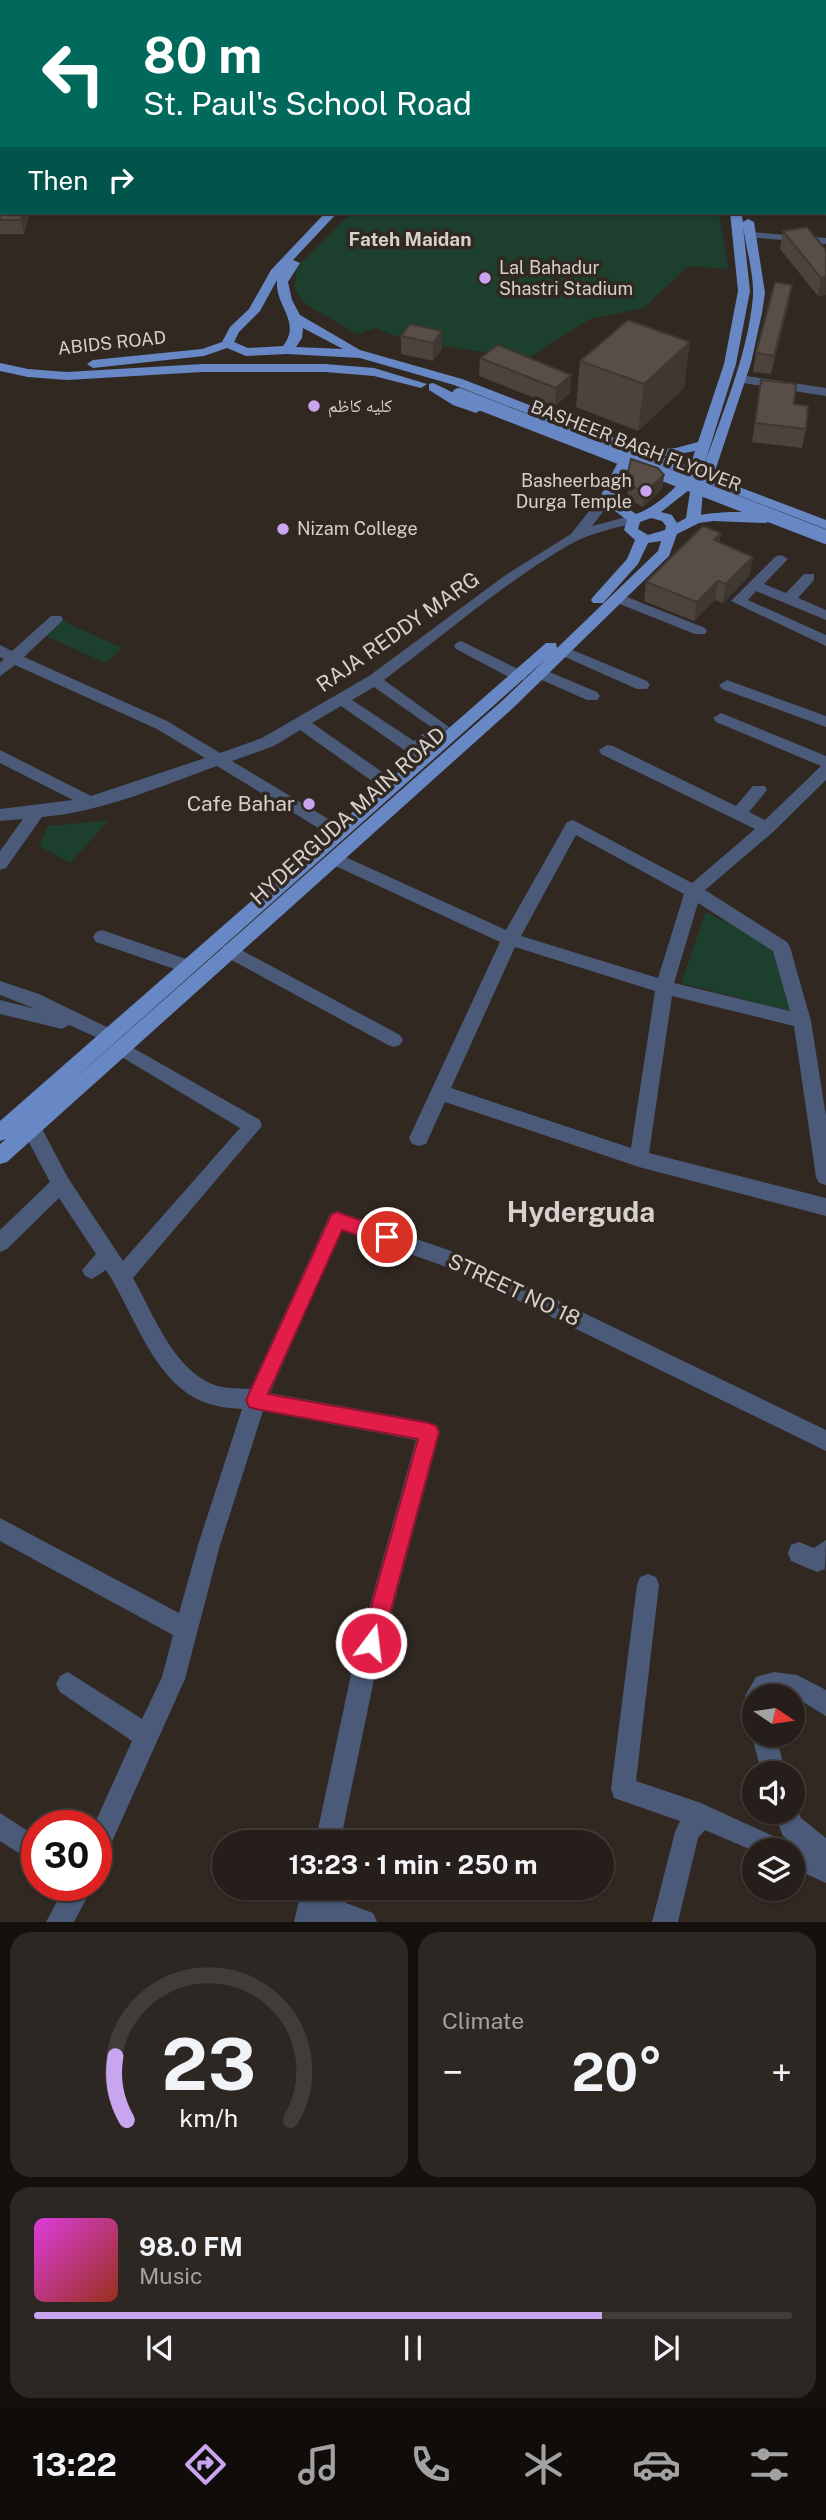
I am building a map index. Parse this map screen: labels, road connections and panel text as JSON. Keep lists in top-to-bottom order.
{
  "streets": {
    "main road": [
      "ABIDS ROAD",
      "BASHEER BAGH FLYOVER",
      "RAJA REDDY MARG",
      "HYDERGUDA MAIN ROAD"
    ],
    "street": ["STREET NO 18"]
  },
  "districts": ["Fateh Maidan", "Hyderguda"],
  "places": [
    "Lal Bahadur Shastri Stadium",
    "كليه كاظم",
    "Basheerbagh Durga Temple",
    "Nizam College",
    "Cafe Bahar"
  ],
  "north": "right",
  "page": {
    "turn": ["80 m", "St. Paul's School Road"],
    "then": "Then",
    "limit": "30",
    "trip": "13:23 · 1 min · 250 m",
    "tile": "Climate",
    "heat": ["−", "20°", "+"],
    "song": ["98.0 FM", "Music"],
    "tabs": "13:22",
    "gauge": ["23", "km/h"]
  }
}
